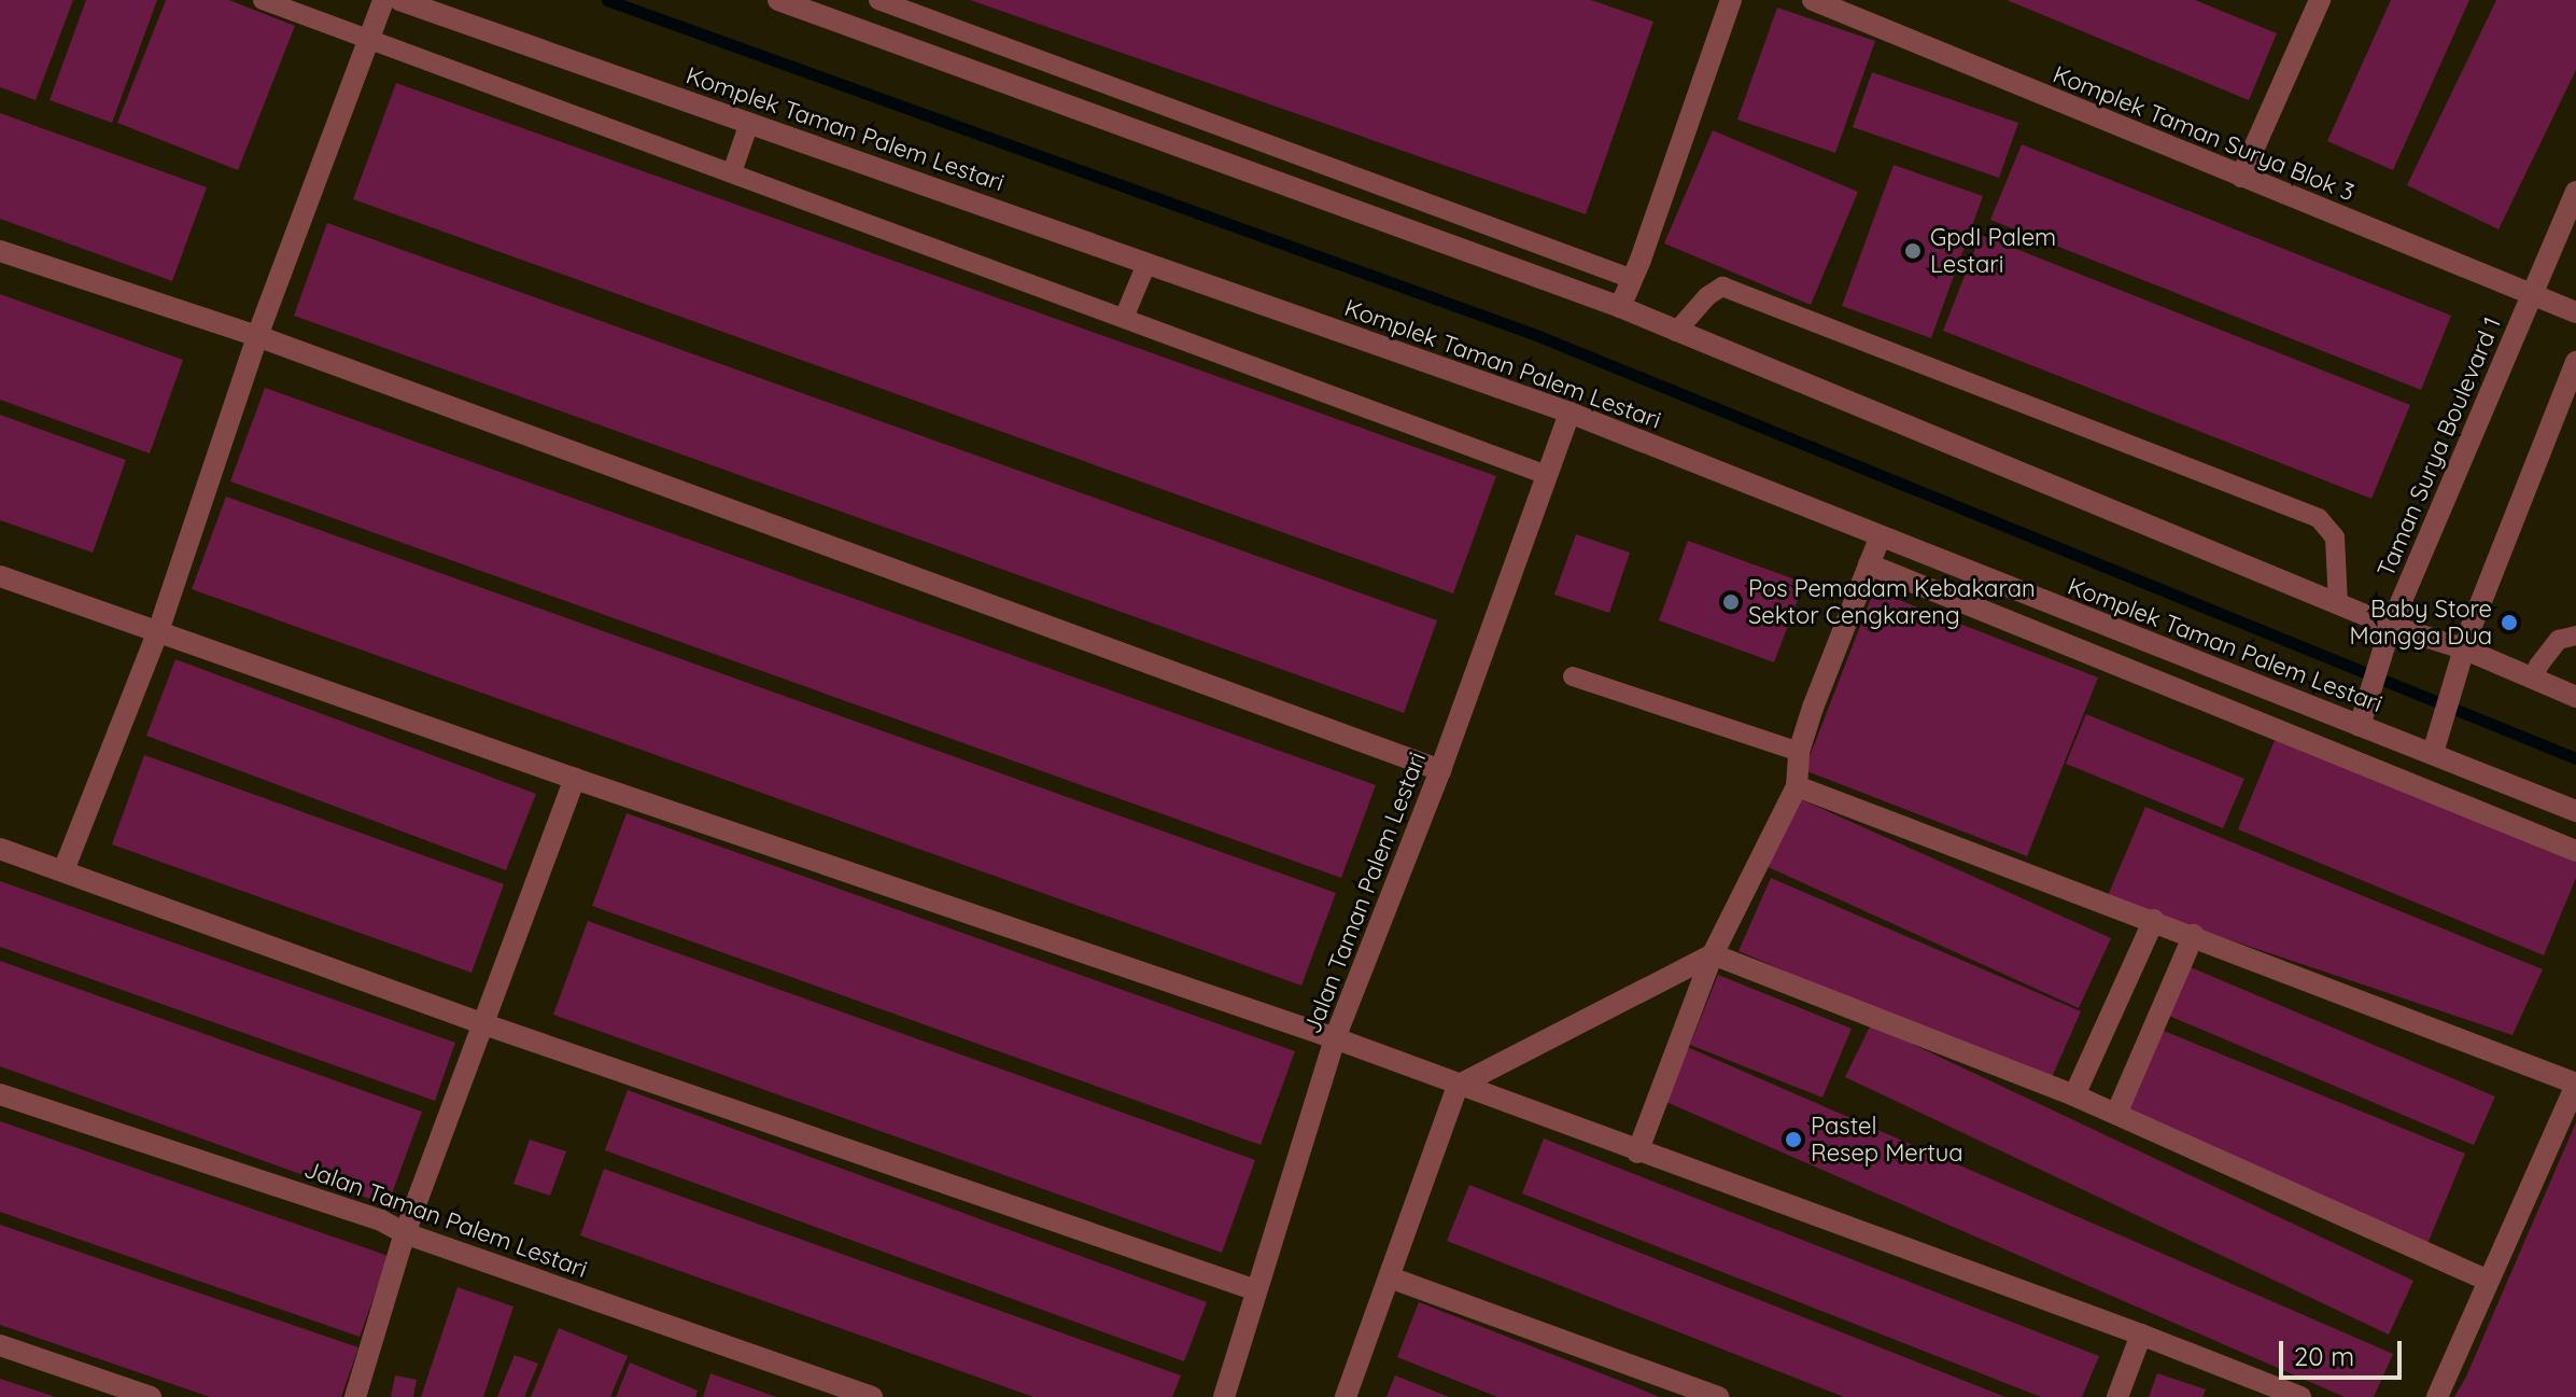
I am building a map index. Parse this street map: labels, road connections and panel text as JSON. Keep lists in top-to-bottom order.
{
  "streets": {
    "street": [
      "Komplek Taman Palem Lestari",
      "Komplek Taman Surya Blok 3",
      "Taman Surya Boulevard 1",
      "Jalan Taman Palem Lestari"
    ]
  },
  "crossings": [
    ["Komplek Taman Palem Lestari", "Taman Surya Boulevard 1"],
    ["Komplek Taman Palem Lestari", "Jalan Taman Palem Lestari"],
    ["Komplek Taman Surya Blok 3", "Taman Surya Boulevard 1"]
  ],
  "places": [
    "GpdI Palem Lestari",
    "Pos Pemadam Kebakaran Sektor Cengkareng",
    "Baby Store Mangga Dua",
    "Pastel Resep Mertua"
  ],
  "scale_bar": "20 m"
}
